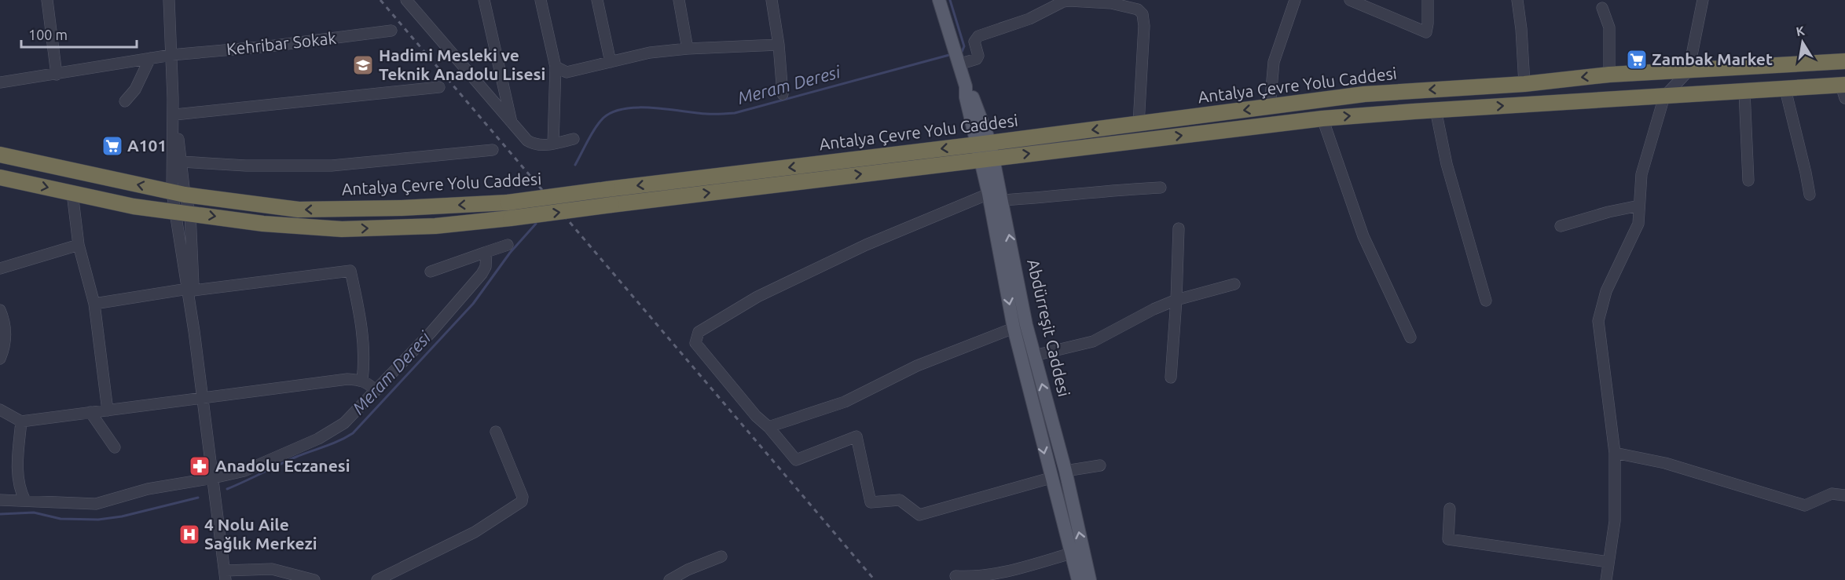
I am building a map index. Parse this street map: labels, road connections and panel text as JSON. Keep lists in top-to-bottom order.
{
  "streets": {
    "highway": ["Antalya Çevre Yolu Caddesi"],
    "main road": ["Abdürreşit Caddesi"],
    "street": ["Kehribar Sokak"]
  },
  "crossings": [
    ["Antalya Çevre Yolu Caddesi", "Abdürreşit Caddesi"]
  ],
  "water": ["Meram Deresi"],
  "places": {
    "supermarket": ["Zambak Market", "A101"],
    "school or university": ["Hadimi Mesleki ve Teknik Anadolu Lisesi"],
    "pharmacy": ["Anadolu Eczanesi"],
    "hospital": ["4 Nolu Aile Sağlık Merkezi"]
  },
  "scale_bar": "100 m",
  "north": "top"
}
